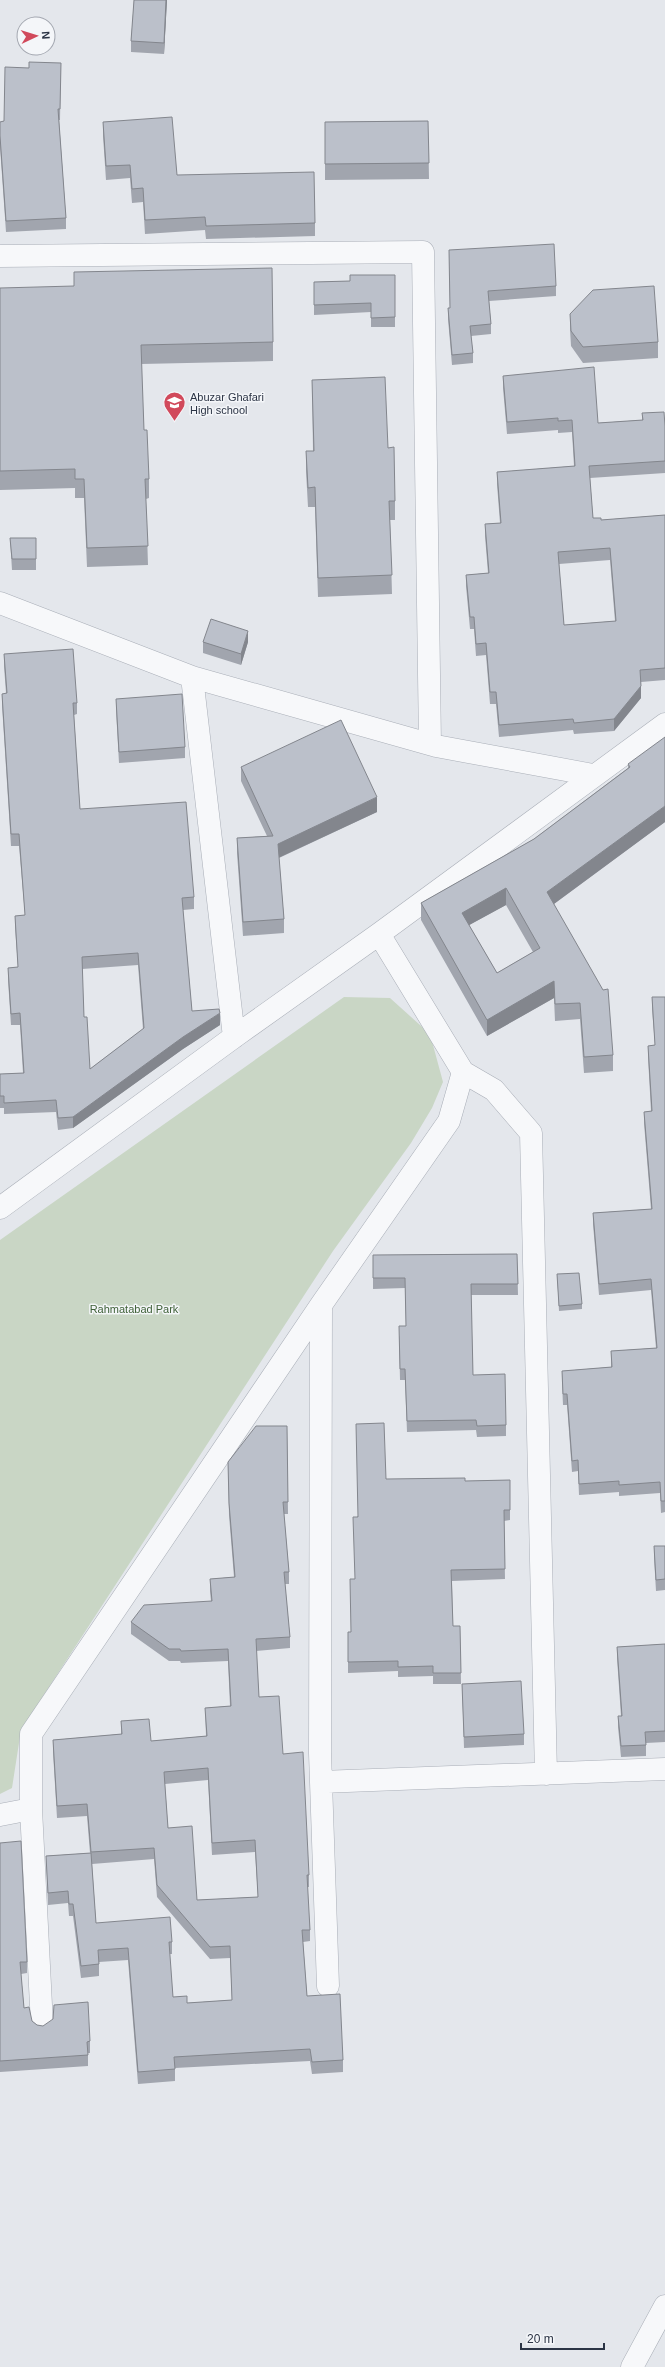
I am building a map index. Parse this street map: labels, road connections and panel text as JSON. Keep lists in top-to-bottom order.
{
  "parks": ["Rahmatabad Park"],
  "places": {
    "school or university": ["Abuzar Ghafari High school"]
  },
  "scale_bar": "20 m",
  "north": "right"
}
